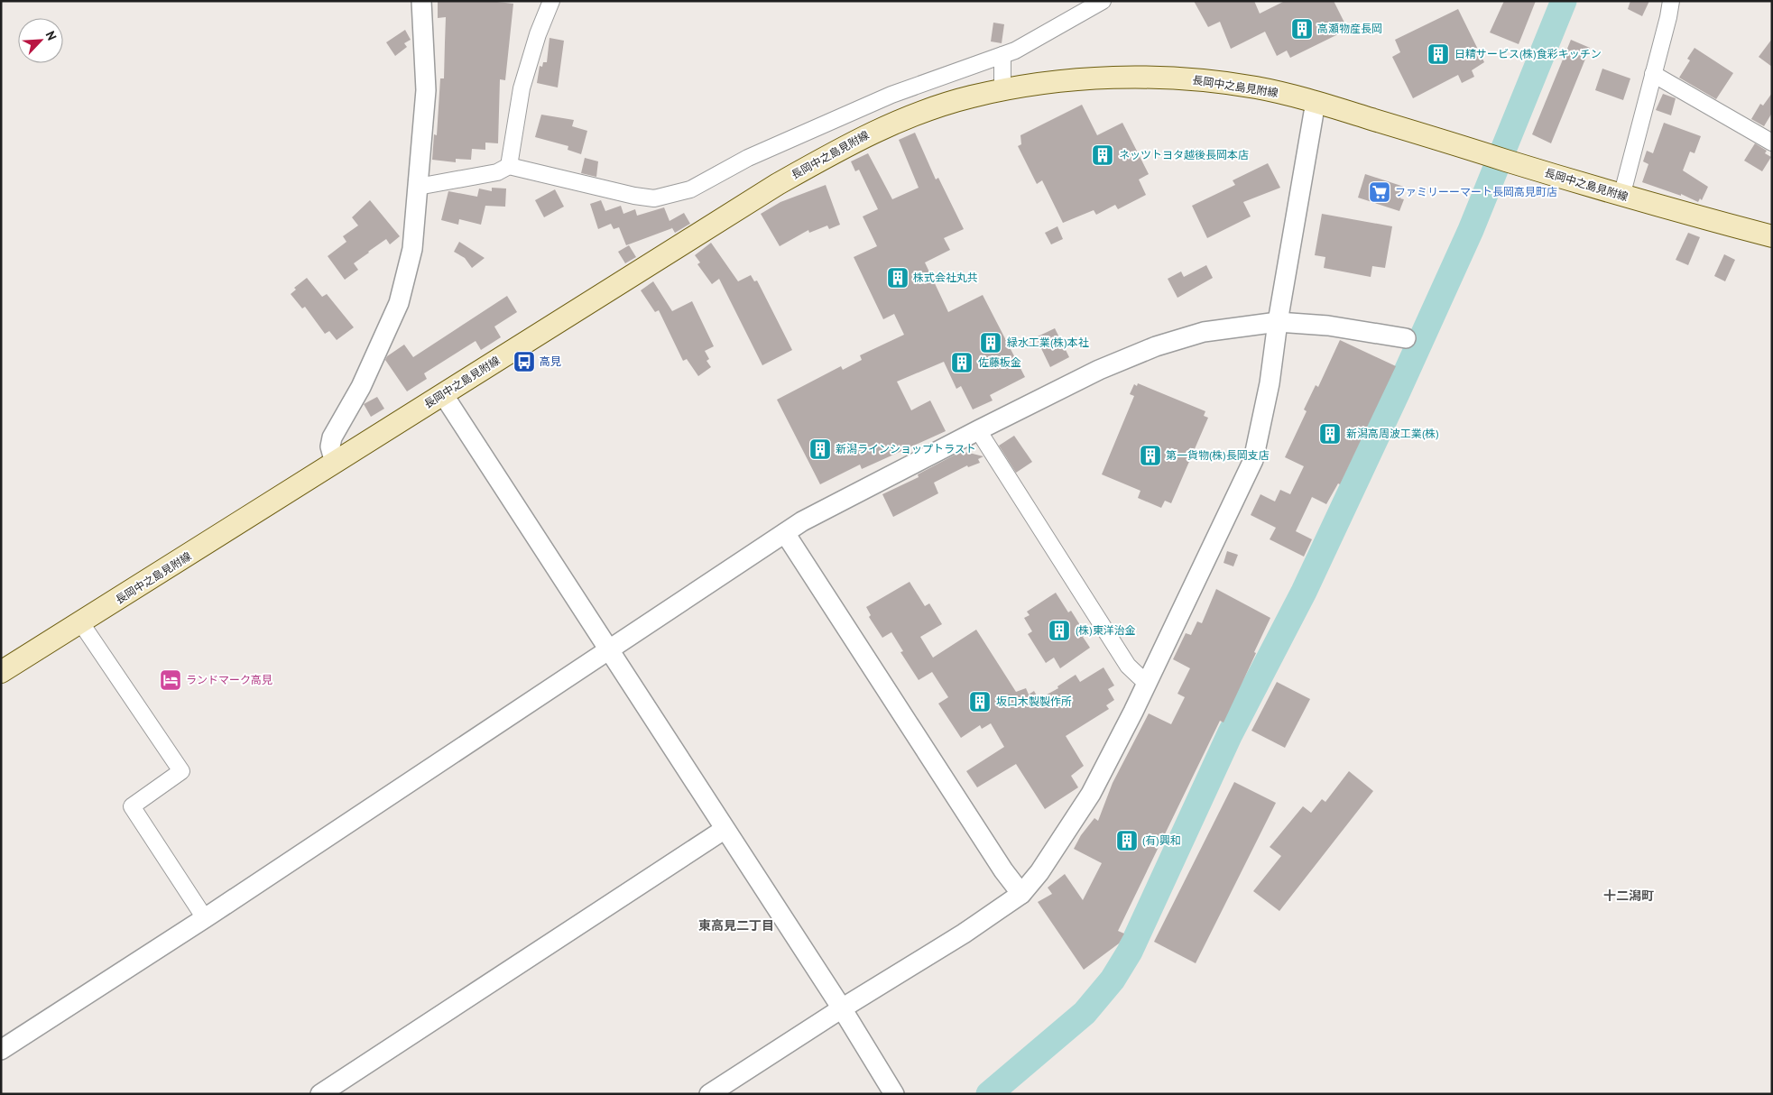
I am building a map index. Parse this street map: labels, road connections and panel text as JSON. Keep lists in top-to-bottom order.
{
  "streets": {
    "main road": ["長岡中之島見附線"]
  },
  "districts": ["十二潟町", "東高見二丁目"],
  "places": {
    "building": [
      "高瀬物産長岡",
      "日精サービス(株)食彩キッチン",
      "ネッツトヨタ越後長岡本店",
      "株式会社丸共",
      "緑水工業(株)本社",
      "佐藤板金",
      "新潟高周波工業(株)",
      "新潟ラインショップトラスト",
      "第一貨物(株)長岡支店",
      "(株)東洋治金",
      "坂口木製製作所",
      "(有)興和"
    ],
    "supermarket": ["ファミリーーマート長岡高見町店"],
    "bus stop": ["高見"],
    "hotel": ["ランドマーク高見"]
  },
  "north": "top right"
}
